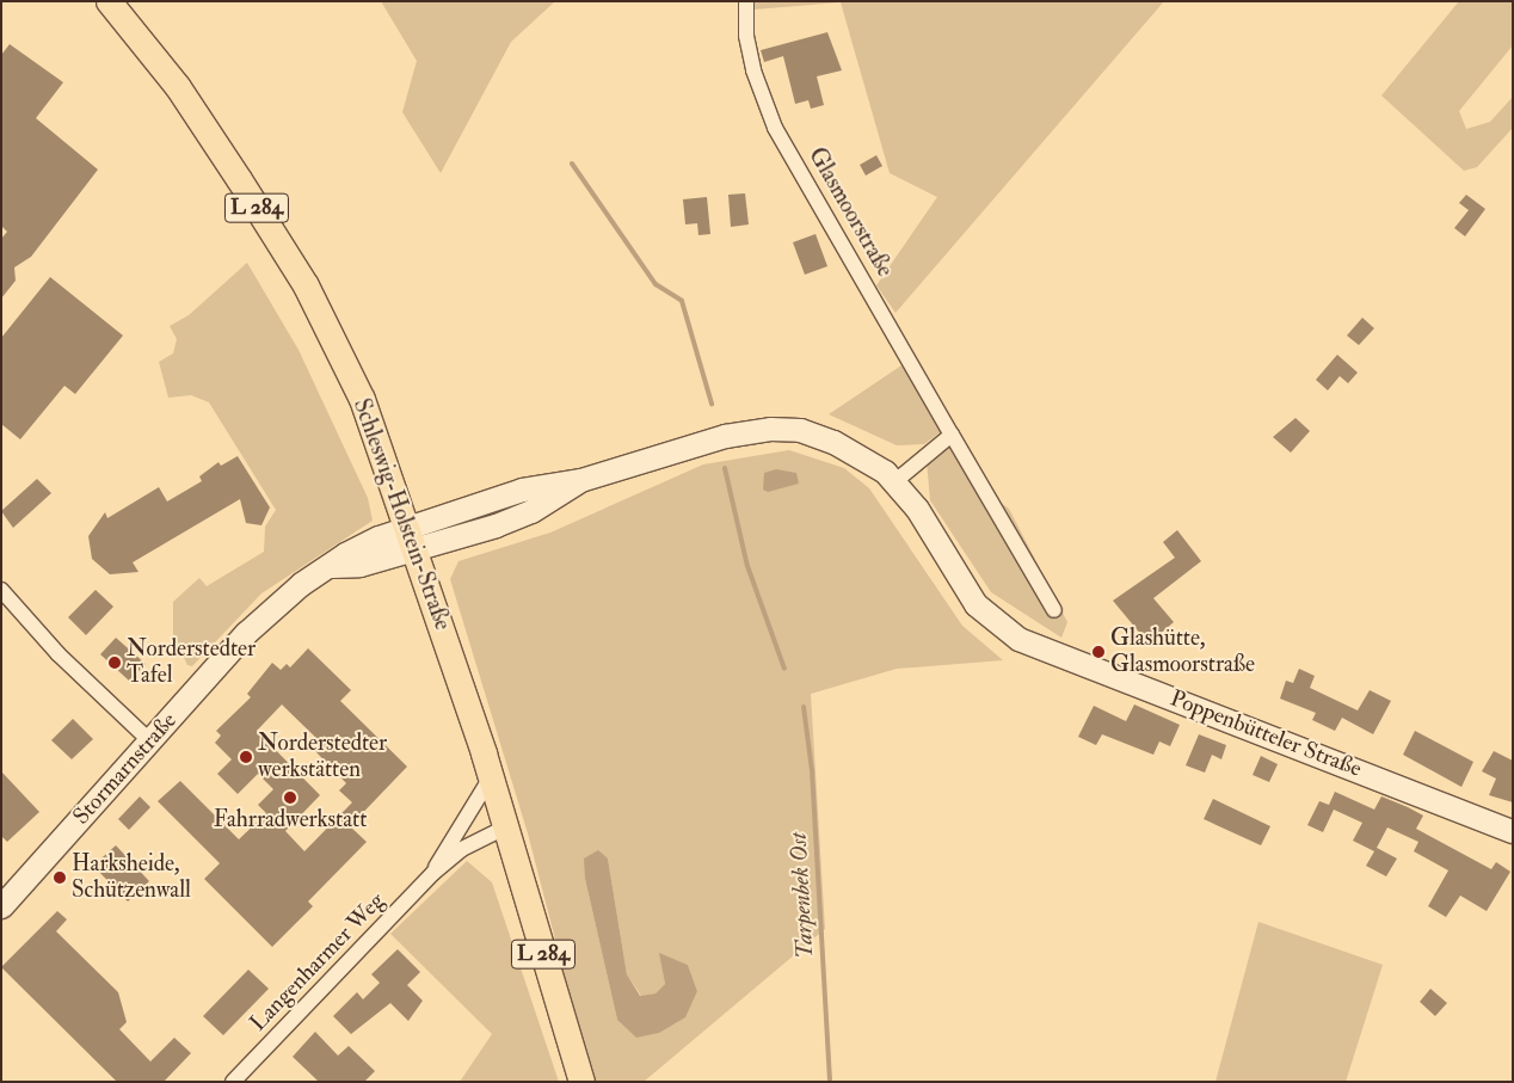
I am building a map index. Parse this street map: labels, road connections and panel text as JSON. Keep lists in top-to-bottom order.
{
  "streets": {
    "main road": [
      "L 284",
      "Schleswig-Holstein-Straße",
      "Poppenbütteler Straße",
      "Stormarnstraße"
    ],
    "street": ["Glasmoorstraße", "Langenharmer Weg"]
  },
  "crossings": [
    ["Schleswig-Holstein-Straße", "Poppenbütteler Straße"],
    ["Schleswig-Holstein-Straße", "Stormarnstraße"],
    ["Schleswig-Holstein-Straße", "Langenharmer Weg"],
    ["Poppenbütteler Straße", "Stormarnstraße"]
  ],
  "water": ["Tarpenbek Ost"],
  "places": [
    "Glashütte, Glasmoorstraße",
    "Norderstedter Tafel",
    "Norderstedter werkstätten",
    "Fahrradwerkstatt",
    "Harksheide, Schützenwall"
  ]
}
